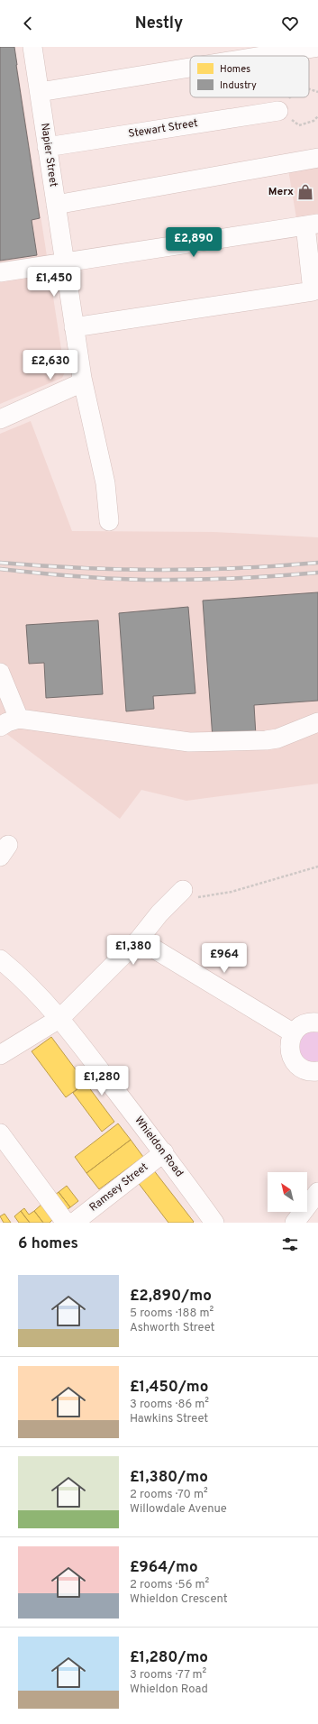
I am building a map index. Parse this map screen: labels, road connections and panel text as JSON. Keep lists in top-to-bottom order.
{
  "streets": {
    "street": [
      "Stewart Street",
      "Napier Street",
      "Whieldon Road",
      "Ramsey Street"
    ]
  },
  "crossings": [
    ["Stewart Street", "Napier Street"],
    ["Whieldon Road", "Ramsey Street"]
  ],
  "places": {
    "shop": ["Merx"]
  },
  "legend": ["Homes", "Industry"],
  "north": "top left",
  "page": {
    "header": "Nestly",
    "price": [
      "£2,890",
      "£1,450",
      "£2,630",
      "£1,380",
      "£964",
      "£1,280"
    ],
    "heading": "6 homes",
    "list": [
      {
        "name": "£2,890/mo",
        "note": "5 rooms · 188 m² · Ashworth Street"
      },
      {
        "name": "£1,450/mo",
        "note": "3 rooms · 86 m² · Hawkins Street"
      },
      {
        "name": "£1,380/mo",
        "note": "2 rooms · 70 m² · Willowdale Avenue"
      },
      {
        "name": "£964/mo",
        "note": "2 rooms · 56 m² · Whieldon Crescent"
      },
      {
        "name": "£1,280/mo",
        "note": "3 rooms · 77 m² · Whieldon Road"
      }
    ]
  }
}
